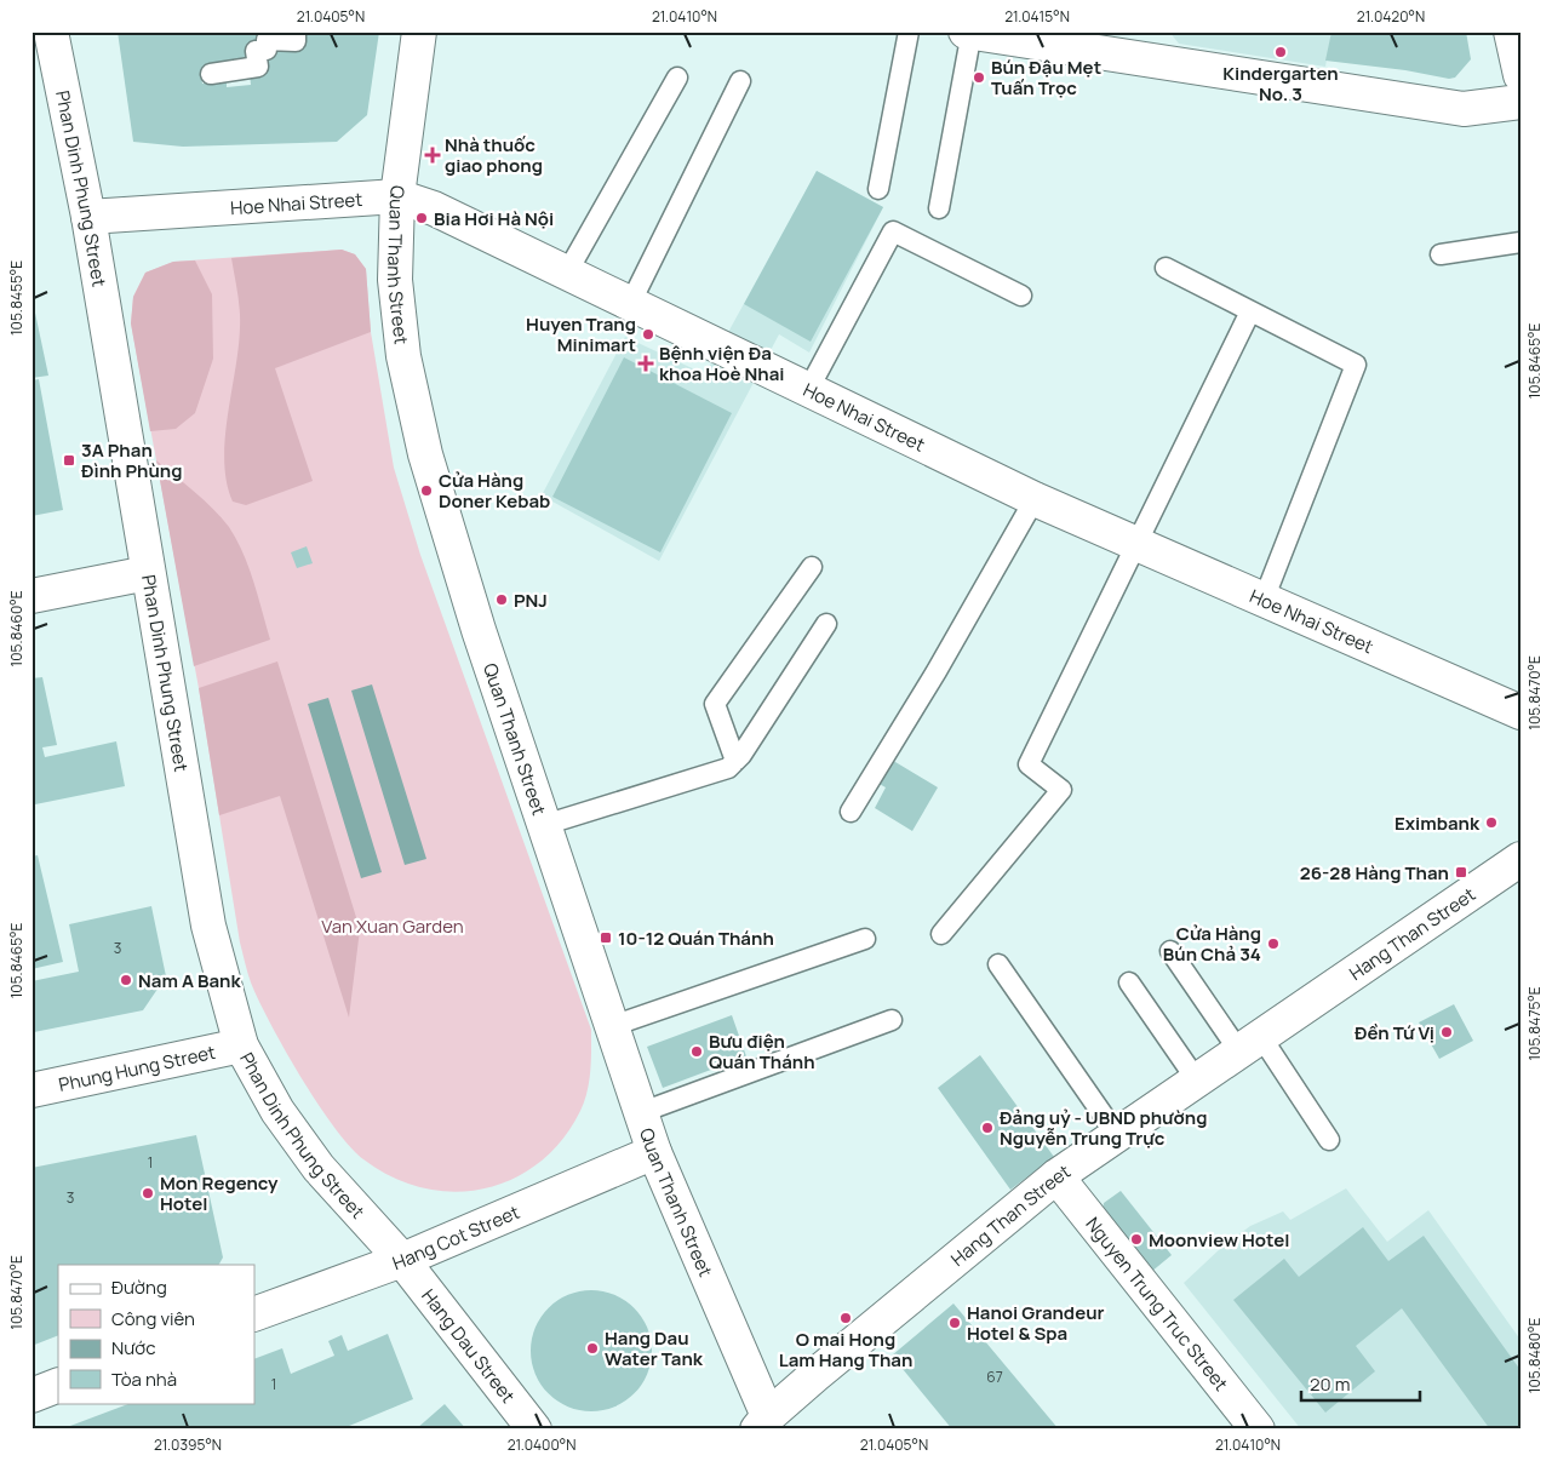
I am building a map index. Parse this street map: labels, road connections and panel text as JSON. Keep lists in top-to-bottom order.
{
  "streets": {
    "street": [
      "Phan Dinh Phung Street",
      "Hoe Nhai Street",
      "Quan Thanh Street",
      "Hang Than Street",
      "Phung Hung Street",
      "Hang Cot Street",
      "Nguyen Trung Truc Street",
      "Hang Dau Street"
    ]
  },
  "crossings": [
    ["Phan Dinh Phung Street", "Hoe Nhai Street"],
    ["Phan Dinh Phung Street", "Phung Hung Street"],
    ["Phan Dinh Phung Street", "Hang Cot Street"],
    ["Phan Dinh Phung Street", "Hang Dau Street"],
    ["Hoe Nhai Street", "Quan Thanh Street"],
    ["Quan Thanh Street", "Hang Than Street"],
    ["Quan Thanh Street", "Hang Cot Street"],
    ["Hang Than Street", "Nguyen Trung Truc Street"],
    ["Hang Cot Street", "Hang Dau Street"]
  ],
  "parks": ["Van Xuan Garden"],
  "places": {
    "other": [
      "Kindergarten No. 3",
      "Bún Đậu Mẹt Tuấn Trọc",
      "Bia Hơi Hà Nội",
      "Huyen Trang Minimart",
      "Cửa Hàng Doner Kebab",
      "PNJ",
      "Eximbank",
      "Cửa Hàng Bún Chả 34",
      "Nam A Bank",
      "Đền Tứ Vị",
      "Bưu điện Quán Thánh",
      "Đảng uỷ - UBND phường Nguyễn Trung Trực",
      "Mon Regency Hotel",
      "Moonview Hotel",
      "O mai Hong Lam Hang Than",
      "Hanoi Grandeur Hotel & Spa",
      "Hang Dau Water Tank"
    ],
    "health": ["Nhà thuốc giao phong", "Bệnh viện Đa khoa Hoè Nhai"],
    "transit": ["3A Phan Đình Phùng", "26-28 Hàng Than", "10-12 Quán Thánh"]
  },
  "house_numbers": [
    "3",
    "1",
    "3",
    "67",
    "1"
  ],
  "legend": [
    "Đường",
    "Công viên",
    "Nước",
    "Tòa nhà"
  ],
  "scale_bar": "20 m",
  "coordinates": [
    "21.0405°N",
    "21.0410°N",
    "21.0415°N",
    "21.0420°N",
    "105.8455°E",
    "105.8465°E",
    "105.8460°E",
    "105.8470°E",
    "105.8475°E",
    "105.8480°E",
    "21.0395°N",
    "21.0400°N"
  ]
}
